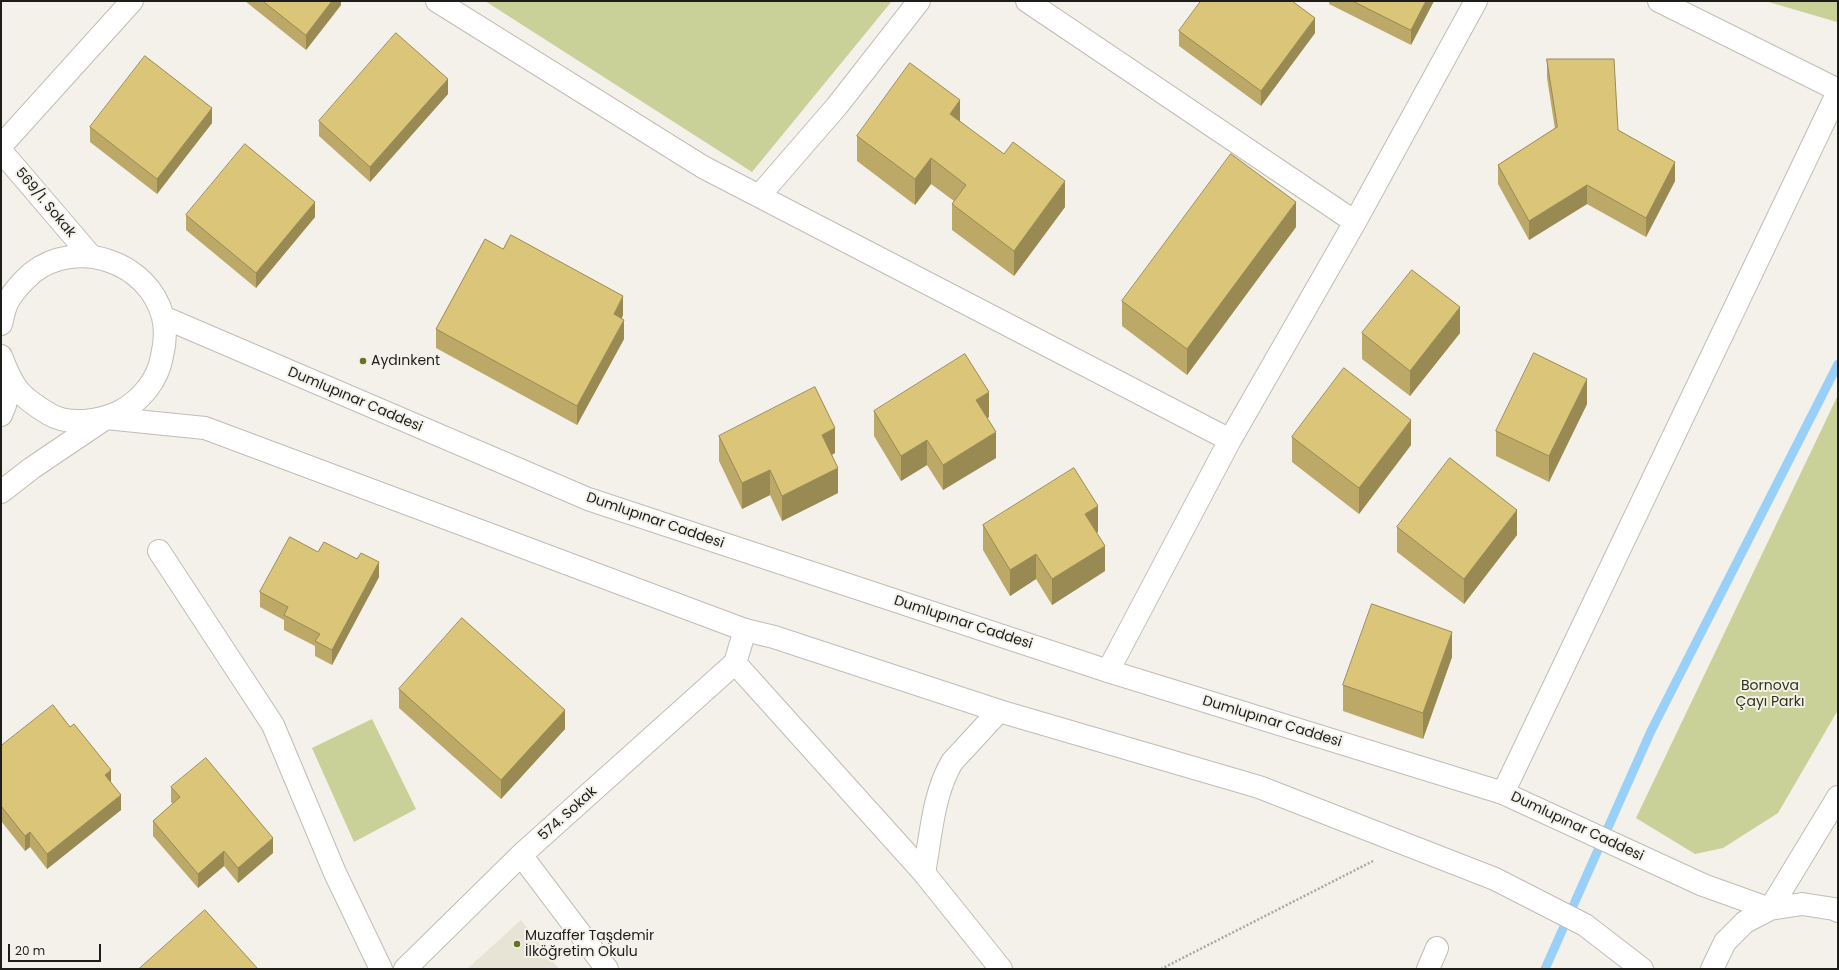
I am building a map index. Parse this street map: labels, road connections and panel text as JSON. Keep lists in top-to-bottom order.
{
  "streets": {
    "street": ["569/1. Sokak", "Dumlupınar Caddesi", "574. Sokak"]
  },
  "parks": ["Bornova Çayı Parkı"],
  "places": ["Aydınkent", "Muzaffer Taşdemir İlköğretim Okulu"],
  "scale_bar": "20 m"
}
